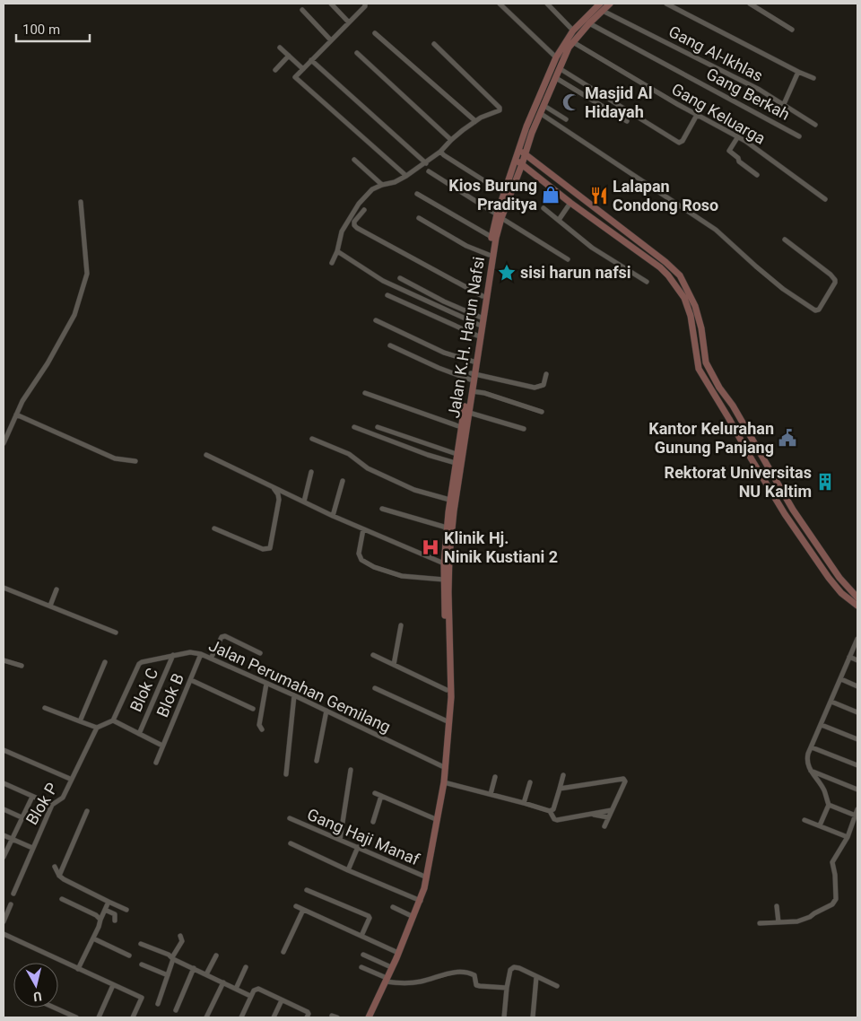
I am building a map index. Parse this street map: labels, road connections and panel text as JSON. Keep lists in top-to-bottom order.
{
  "streets": {
    "main road": ["Jalan K.H. Harun Nafsi"],
    "street": [
      "Gang Al-Ikhlas",
      "Gang Berkah",
      "Gang Keluarga",
      "Jalan Perumahan Gemilang",
      "Blok C",
      "Blok B",
      "Blok P",
      "Gang Haji Manaf"
    ]
  },
  "crossings": [
    ["Gang Al-Ikhlas", "Jalan K.H. Harun Nafsi"],
    ["Gang Berkah", "Jalan K.H. Harun Nafsi"],
    ["Gang Keluarga", "Jalan K.H. Harun Nafsi"],
    ["Jalan K.H. Harun Nafsi", "Jalan Perumahan Gemilang"],
    ["Jalan K.H. Harun Nafsi", "Gang Haji Manaf"],
    ["Jalan Perumahan Gemilang", "Blok C"],
    ["Jalan Perumahan Gemilang", "Blok B"]
  ],
  "places": {
    "mosque": ["Masjid Al Hidayah"],
    "shop": ["Kios Burung Praditya"],
    "restaurant": ["Lalapan Condong Roso"],
    "place": ["sisi harun nafsi"],
    "public building": ["Kantor Kelurahan Gunung Panjang"],
    "building": ["Rektorat Universitas NU Kaltim"],
    "hospital": ["Klinik Hj. Ninik Kustiani 2"]
  },
  "scale_bar": "100 m",
  "north": "bottom"
}
